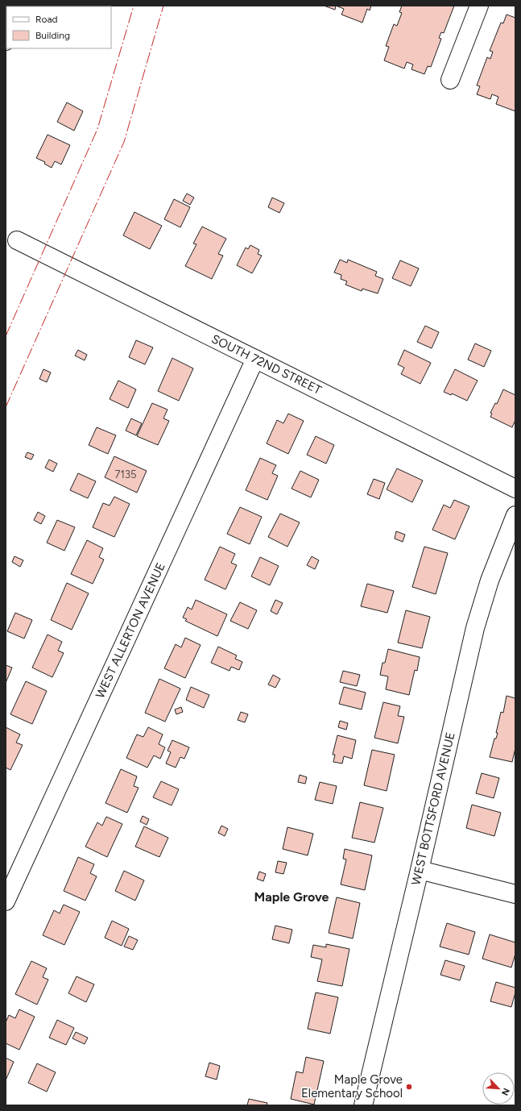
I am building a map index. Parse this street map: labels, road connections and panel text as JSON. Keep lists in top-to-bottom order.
{
  "streets": {
    "main road": ["SOUTH 72ND STREET", "WEST ALLERTON AVENUE", "WEST BOTTSFORD AVENUE"]
  },
  "crossings": [
    ["SOUTH 72ND STREET", "WEST ALLERTON AVENUE"]
  ],
  "districts": ["Maple Grove"],
  "places": ["Maple Grove Elementary School"],
  "house_numbers": ["7135"],
  "legend": ["Road", "Building"],
  "north": "bottom right"
}
